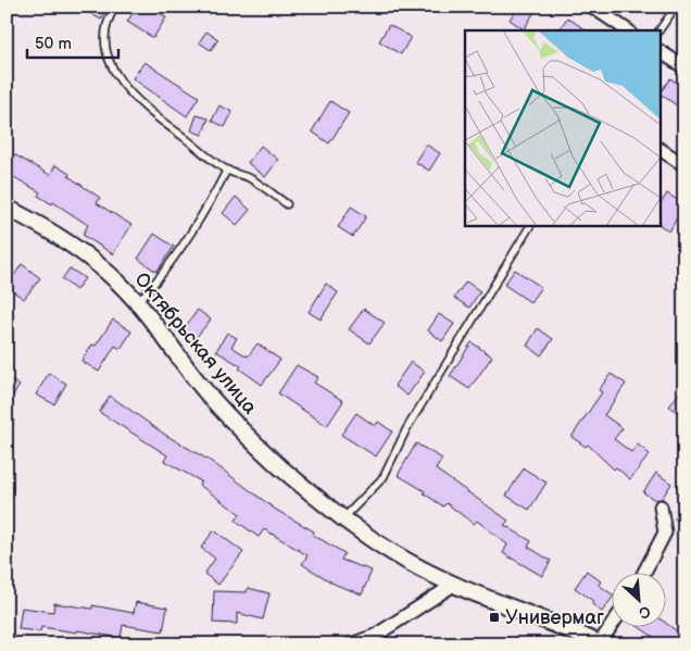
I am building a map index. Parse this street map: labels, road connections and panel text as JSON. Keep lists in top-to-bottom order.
{
  "streets": {
    "street": ["Октябрьская улица"]
  },
  "places": {
    "transit": ["Универмаг"]
  },
  "scale_bar": "50 m",
  "north": "bottom right"
}
